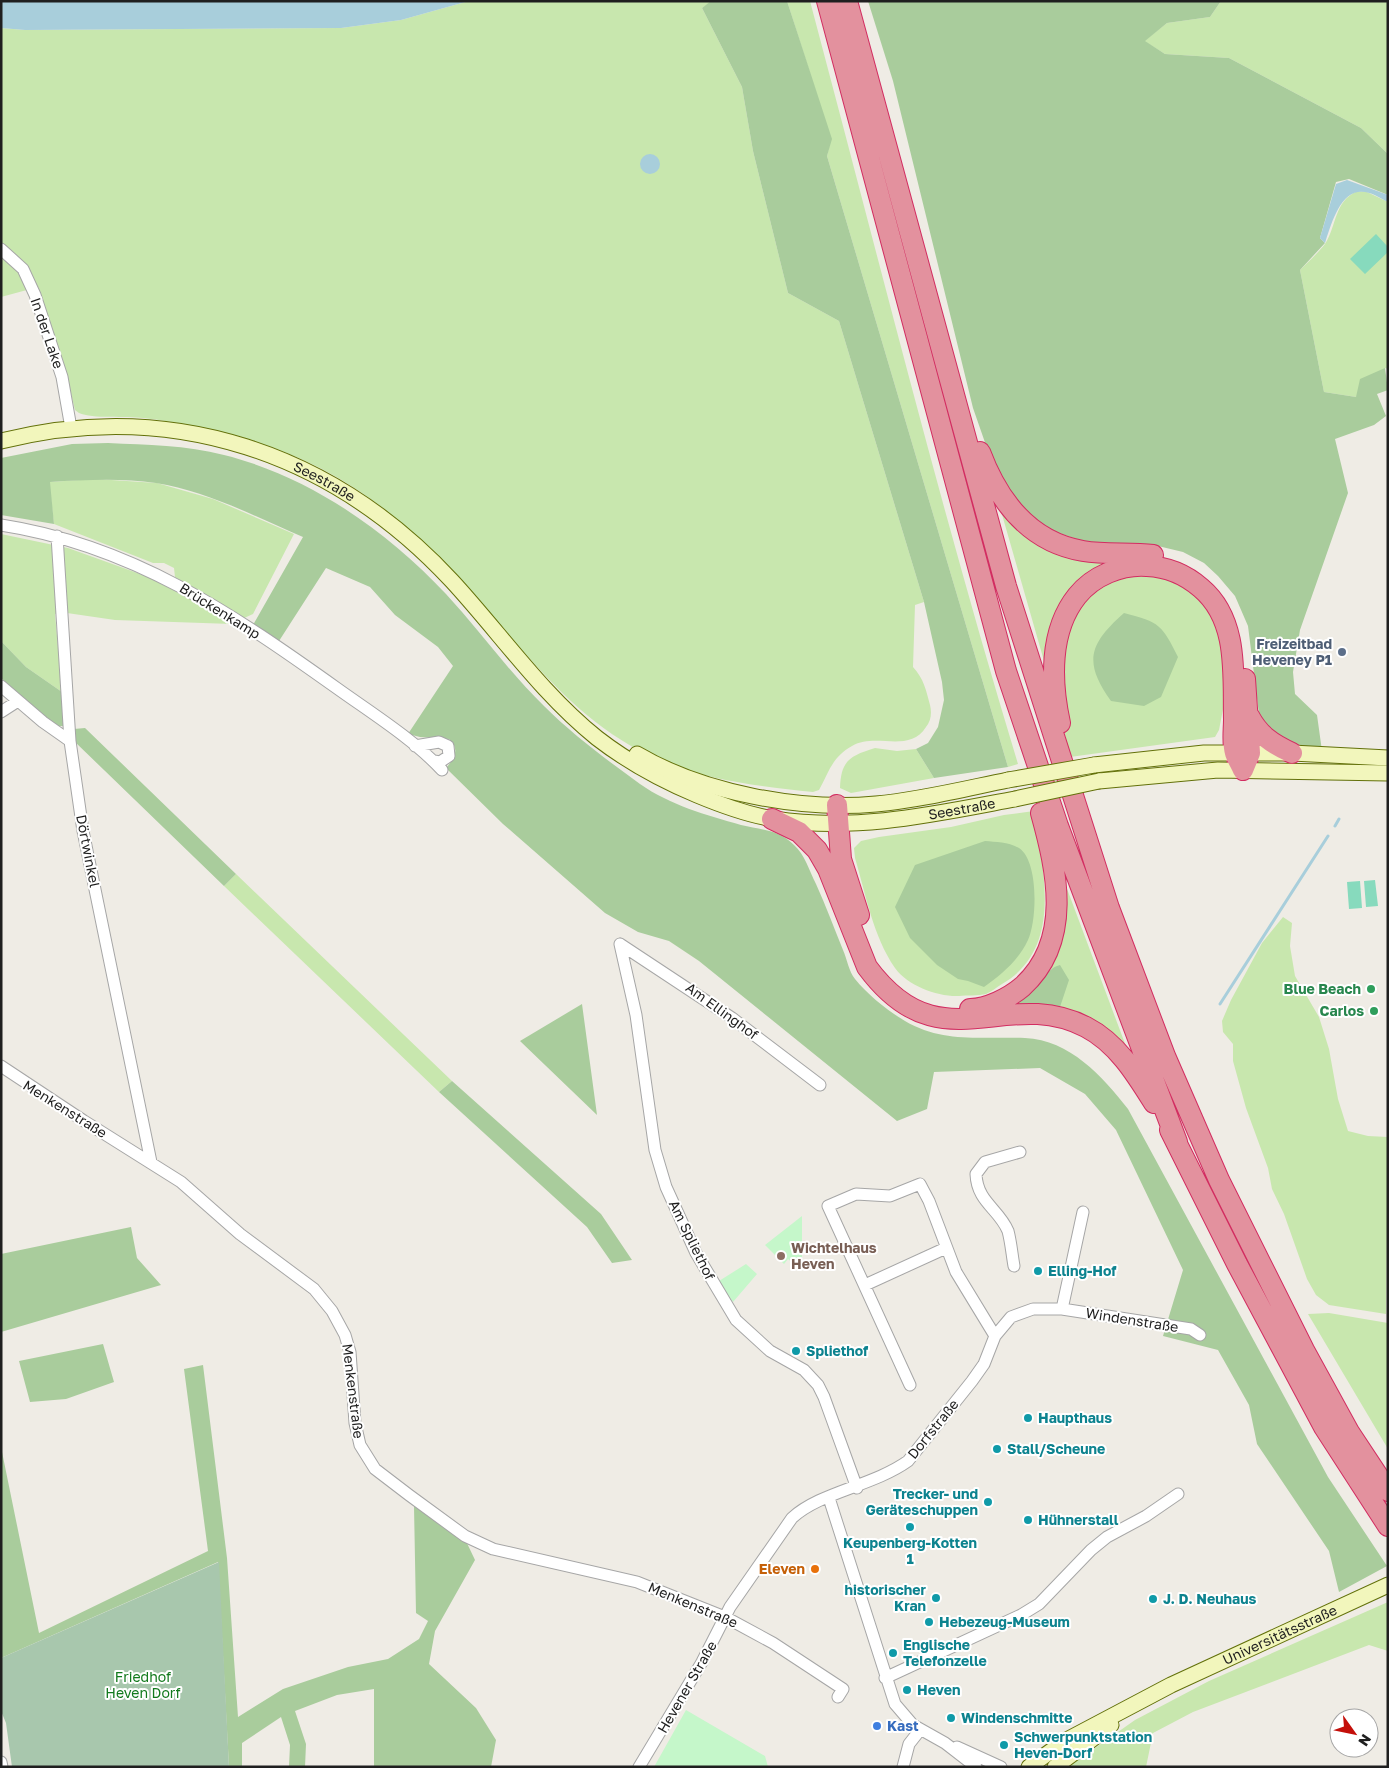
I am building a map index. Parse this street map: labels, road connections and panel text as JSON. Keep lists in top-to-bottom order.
{
  "streets": {
    "main road": ["Seestraße", "Universitätsstraße"],
    "street": [
      "In der Lake",
      "Brückenkamp",
      "Dörtwinkel",
      "Am Ellinghof",
      "Menkenstraße",
      "Am Spliethof",
      "Windenstraße",
      "Dorfstraße",
      "Hevener Straße"
    ]
  },
  "crossings": [
    ["In der Lake", "Seestraße"],
    ["Brückenkamp", "Dörtwinkel"],
    ["Dörtwinkel", "Menkenstraße"],
    ["Am Ellinghof", "Am Spliethof"],
    ["Menkenstraße", "Hevener Straße"],
    ["Am Spliethof", "Dorfstraße"],
    ["Windenstraße", "Dorfstraße"],
    ["Dorfstraße", "Hevener Straße"]
  ],
  "parks": ["Friedhof Heven Dorf"],
  "places": [
    "Freizeitbad Heveney P1",
    "Blue Beach",
    "Carlos",
    "Wichtelhaus Heven",
    "Elling-Hof",
    "Spliethof",
    "Haupthaus",
    "Stall/Scheune",
    "Trecker- und Geräteschuppen",
    "Hühnerstall",
    "Keupenberg-Kotten 1",
    "Eleven",
    "historischer Kran",
    "J. D. Neuhaus",
    "Hebezeug-Museum",
    "Englische Telefonzelle",
    "Heven",
    "Windenschmitte",
    "Kast",
    "Schwerpunktstation Heven-Dorf"
  ],
  "north": "bottom right"
}
